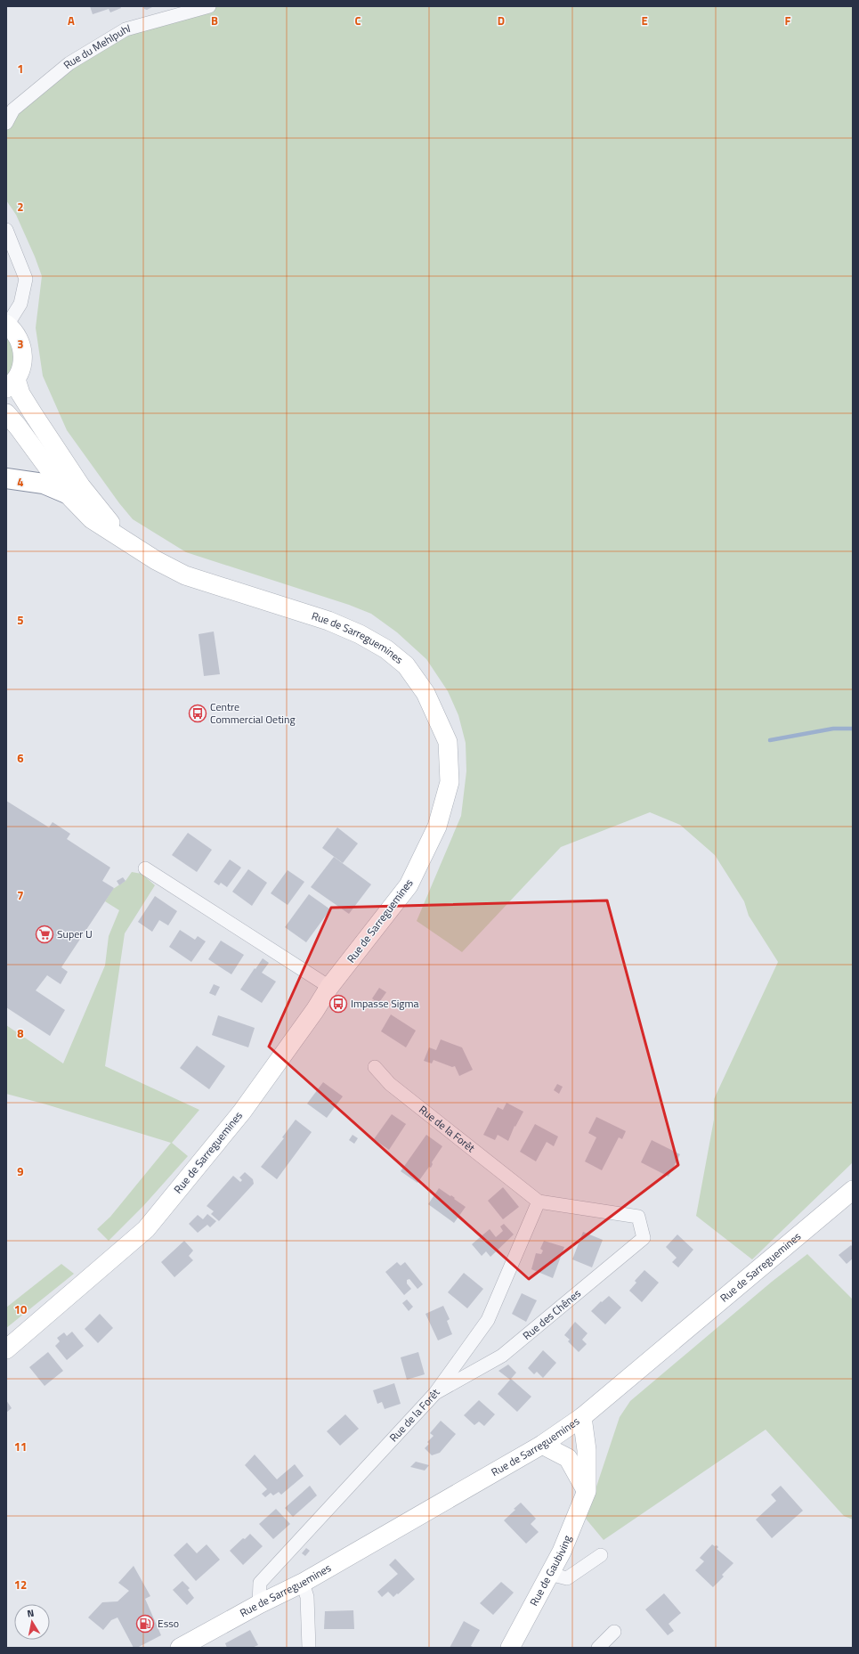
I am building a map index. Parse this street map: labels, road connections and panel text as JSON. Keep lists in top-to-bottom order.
{
  "streets": {
    "main road": ["Rue de Sarreguemines", "Rue de Gaubiving"],
    "street": ["Rue du Mehlpuhl", "Rue de la Forêt", "Rue des Chênes"]
  },
  "crossings": [
    ["Rue de Sarreguemines", "Rue de la Forêt"],
    ["Rue de la Forêt", "Rue des Chênes"]
  ],
  "places": {
    "bus stop": ["Centre Commercial Oeting", "Impasse Sigma"],
    "supermarket": ["Super U"],
    "fuel station": ["Esso"]
  },
  "north": "top",
  "grid": {
    "columns": [
      "A",
      "B",
      "C",
      "D",
      "E",
      "F"
    ],
    "rows": [
      "1",
      "2",
      "3",
      "4",
      "5",
      "6",
      "7",
      "8",
      "9",
      "10",
      "11",
      "12"
    ]
  }
}
